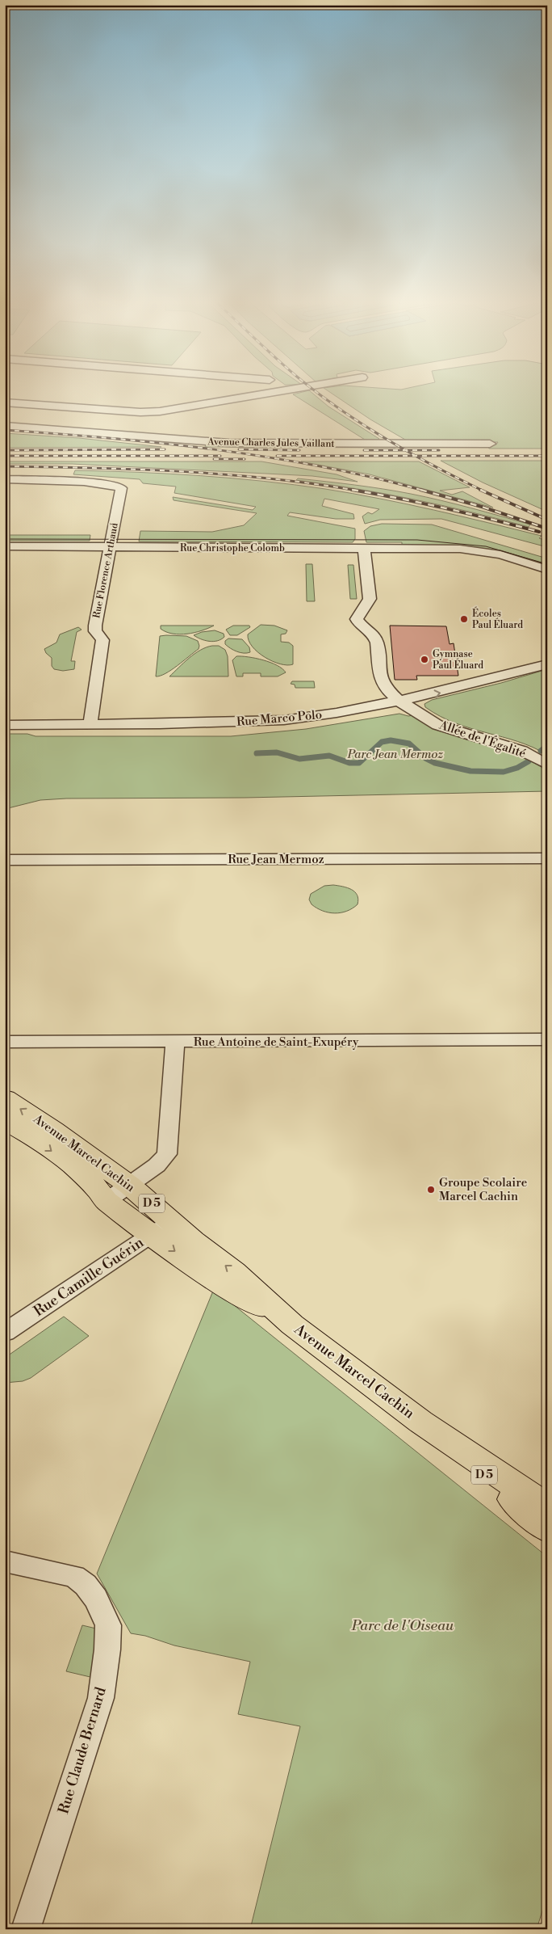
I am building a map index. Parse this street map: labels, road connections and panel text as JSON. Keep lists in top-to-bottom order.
{
  "streets": {
    "main road": ["Avenue Marcel Cachin", "D 5"],
    "street": [
      "Avenue Charles Jules Vaillant",
      "Rue Christophe Colomb",
      "Rue Florence Arthaud",
      "Rue Marco Polo",
      "Allée de l'Égalité",
      "Rue Jean Mermoz",
      "Rue Antoine de Saint-Exupéry",
      "Rue Camille Guérin",
      "Rue Claude Bernard"
    ]
  },
  "crossings": [
    ["Rue Christophe Colomb", "Rue Florence Arthaud"],
    ["Rue Christophe Colomb", "Allée de l'Égalité"],
    ["Rue Florence Arthaud", "Rue Marco Polo"],
    ["Rue Marco Polo", "Allée de l'Égalité"],
    ["Avenue Marcel Cachin", "Rue Camille Guérin"]
  ],
  "parks": ["Parc Jean Mermoz", "Parc de l'Oiseau"],
  "places": ["Écoles Paul Éluard", "Gymnase Paul Éluard", "Groupe Scolaire Marcel Cachin"]
}
